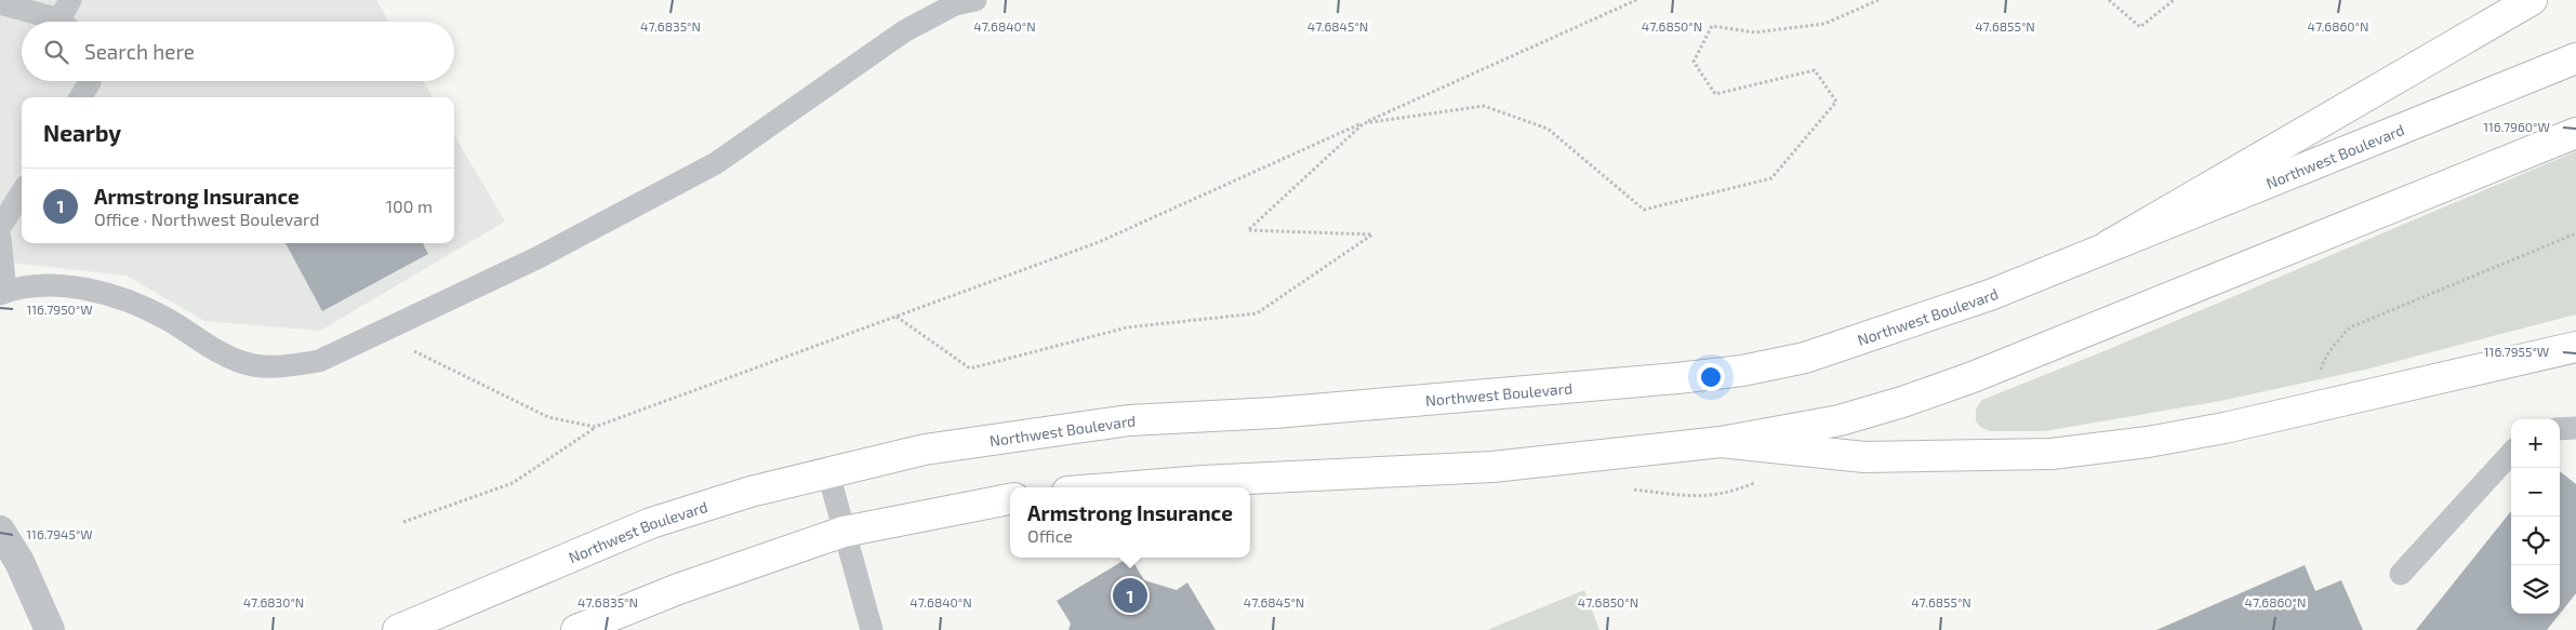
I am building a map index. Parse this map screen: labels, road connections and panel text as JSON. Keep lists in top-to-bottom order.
{
  "streets": {
    "main road": ["Northwest Boulevard"]
  },
  "page": {
    "search": "Search here",
    "heading": "Nearby",
    "list": [
      {
        "mark": "1",
        "name": "Armstrong Insurance",
        "note": "Office · Northwest Boulevard",
        "value": "100 m"
      }
    ],
    "map_buttons": ["+", "−"],
    "popup": ["Armstrong Insurance", "Office"],
    "pins": "1"
  },
  "coordinates": [
    "47.6835°N",
    "47.6840°N",
    "47.6845°N",
    "47.6850°N",
    "47.6855°N",
    "47.6860°N",
    "116.7960°W",
    "116.7950°W",
    "116.7955°W",
    "116.7945°W",
    "47.6830°N"
  ]
}
